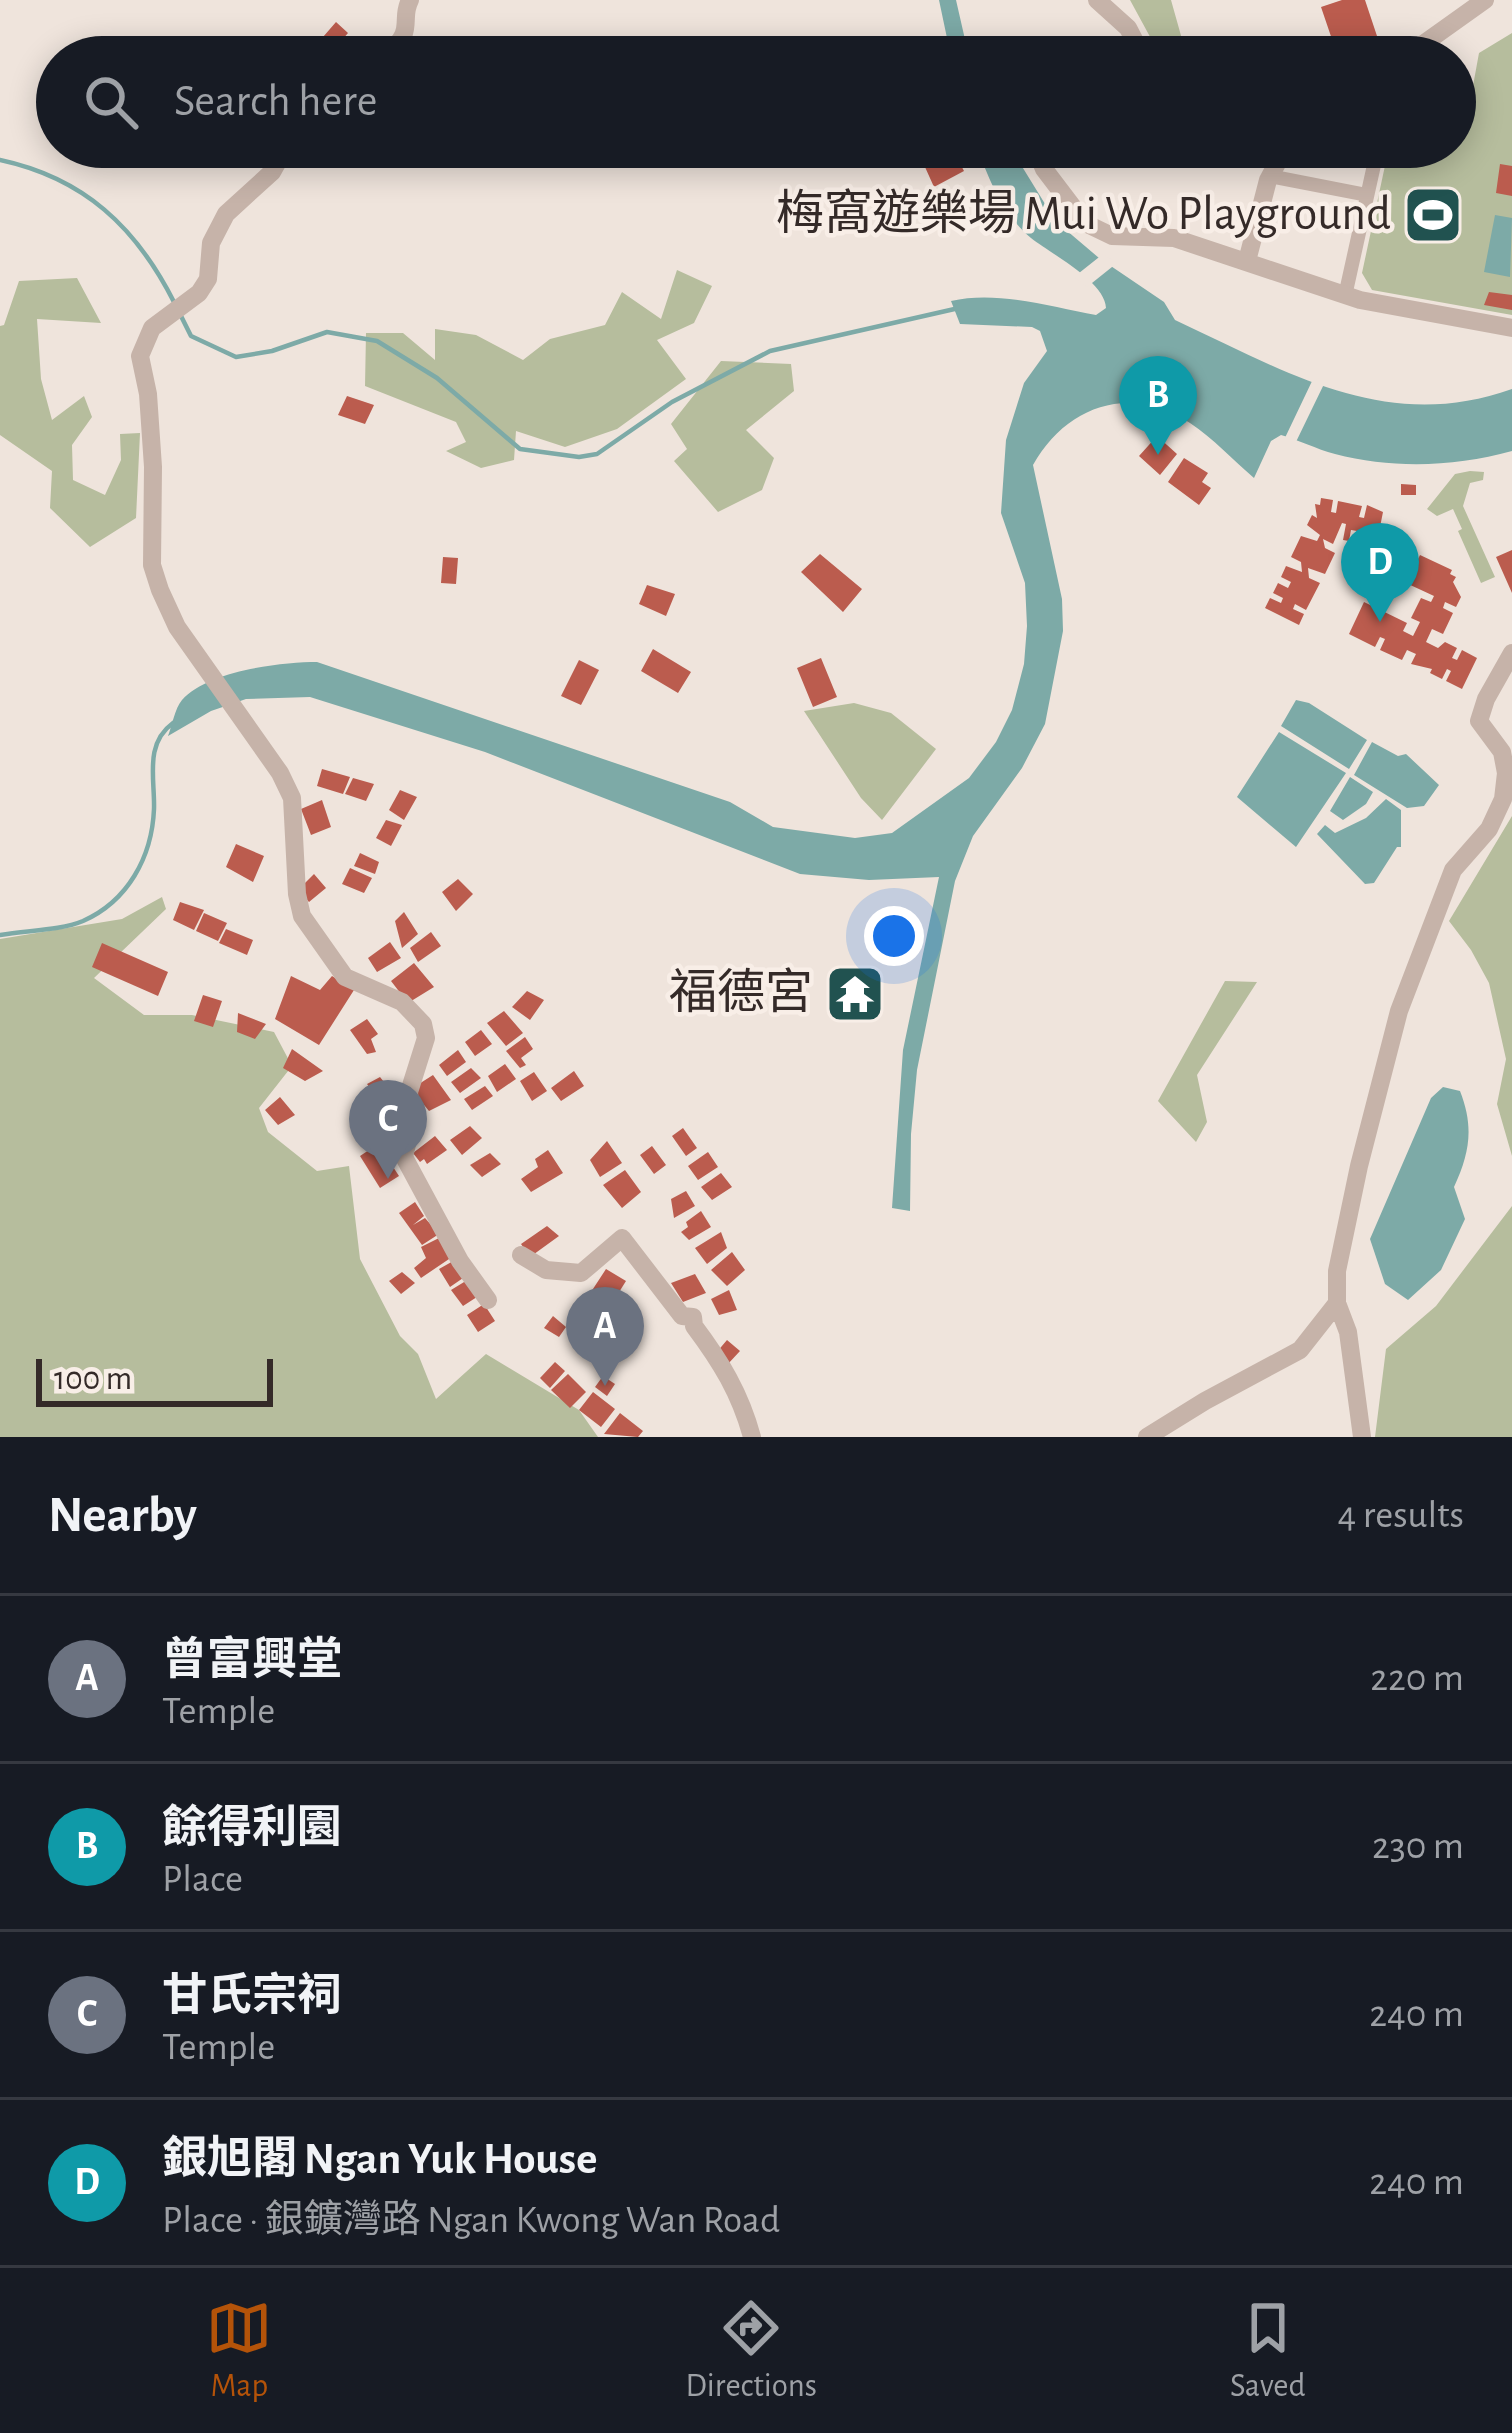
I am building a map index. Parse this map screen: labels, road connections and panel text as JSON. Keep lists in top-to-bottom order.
{
  "places": {
    "sports": ["梅窩遊樂場 Mui Wo Playground"],
    "temple": ["福德宮"]
  },
  "scale_bar": "100 m",
  "page": {
    "search": "Search here",
    "pins": [
      "B",
      "D",
      "C",
      "A"
    ],
    "scale": "100 m",
    "heading": ["Nearby", "4 results"],
    "list": [
      {
        "mark": "A",
        "name": "曾富興堂",
        "note": "Temple",
        "value": "220 m"
      },
      {
        "mark": "B",
        "name": "餘得利園",
        "note": "Place",
        "value": "230 m"
      },
      {
        "mark": "C",
        "name": "甘氏宗祠",
        "note": "Temple",
        "value": "240 m"
      },
      {
        "mark": "D",
        "name": "銀旭閣 Ngan Yuk House",
        "note": "Place · 銀鑛灣路 Ngan Kwong Wan Road",
        "value": "240 m"
      }
    ],
    "nav": ["Map", "Directions", "Saved"]
  }
}
